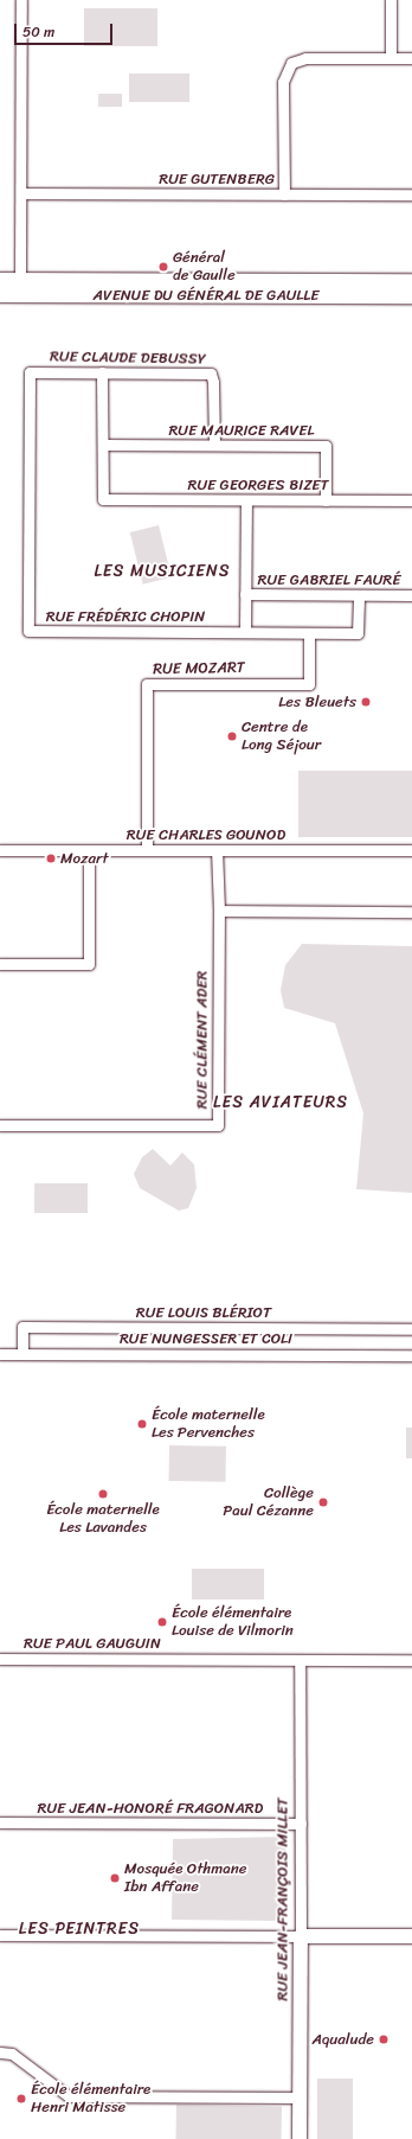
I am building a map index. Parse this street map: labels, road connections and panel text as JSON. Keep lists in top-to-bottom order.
{
  "streets": {
    "main road": ["AVENUE DU GÉNÉRAL DE GAULLE"],
    "street": [
      "RUE GUTENBERG",
      "RUE CLAUDE DEBUSSY",
      "RUE MAURICE RAVEL",
      "RUE GEORGES BIZET",
      "RUE GABRIEL FAURÉ",
      "RUE FRÉDÉRIC CHOPIN",
      "RUE MOZART",
      "RUE CHARLES GOUNOD",
      "RUE CLÉMENT ADER",
      "RUE LOUIS BLÉRIOT",
      "RUE NUNGESSER ET COLI",
      "RUE PAUL GAUGUIN",
      "RUE JEAN-HONORÉ FRAGONARD",
      "RUE JEAN-FRANÇOIS MILLET"
    ]
  },
  "crossings": [
    ["RUE CLAUDE DEBUSSY", "RUE MAURICE RAVEL"],
    ["RUE CLAUDE DEBUSSY", "RUE FRÉDÉRIC CHOPIN"],
    ["RUE MAURICE RAVEL", "RUE GEORGES BIZET"],
    ["RUE GABRIEL FAURÉ", "RUE FRÉDÉRIC CHOPIN"],
    ["RUE FRÉDÉRIC CHOPIN", "RUE MOZART"],
    ["RUE MOZART", "RUE CHARLES GOUNOD"],
    ["RUE CHARLES GOUNOD", "RUE CLÉMENT ADER"],
    ["RUE LOUIS BLÉRIOT", "RUE NUNGESSER ET COLI"],
    ["RUE PAUL GAUGUIN", "RUE JEAN-FRANÇOIS MILLET"],
    ["RUE JEAN-HONORÉ FRAGONARD", "RUE JEAN-FRANÇOIS MILLET"]
  ],
  "districts": ["LES MUSICIENS", "LES AVIATEURS", "LES PEINTRES"],
  "places": [
    "Général de Gaulle",
    "Les Bleuets",
    "Centre de Long Séjour",
    "Mozart",
    "École maternelle Les Pervenches",
    "École maternelle Les Lavandes",
    "Collège Paul Cézanne",
    "École élémentaire Louise de Vilmorin",
    "Mosquée Othmane Ibn Affane",
    "Aqualude",
    "École élémentaire Henri Matisse"
  ],
  "scale_bar": "50 m"
}
